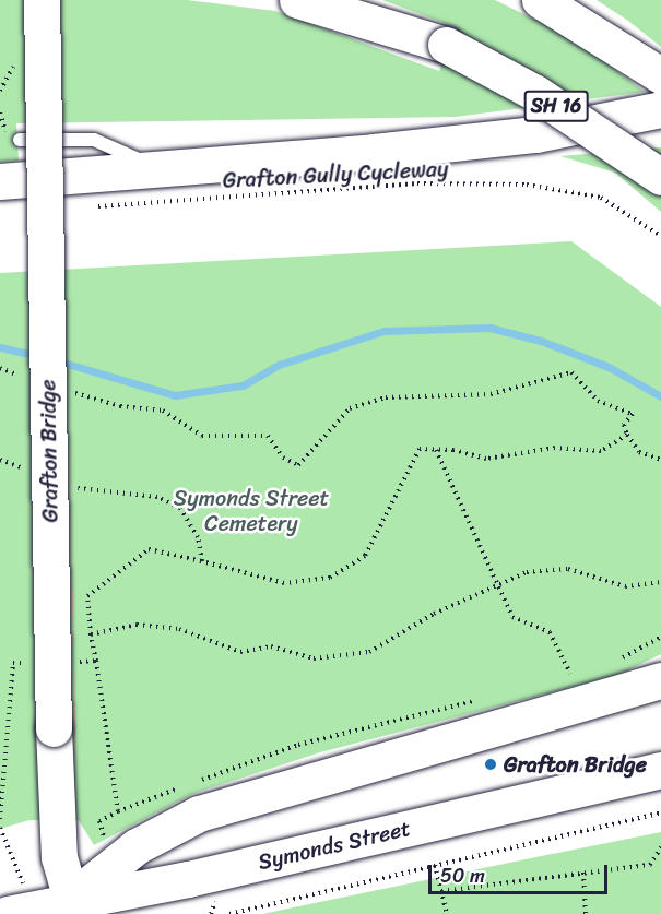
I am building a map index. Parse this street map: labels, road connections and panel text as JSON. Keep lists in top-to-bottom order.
{
  "streets": {
    "main road": ["SH 16", "Grafton Bridge", "Symonds Street"],
    "path": ["Grafton Gully Cycleway"]
  },
  "crossings": [
    ["Grafton Bridge", "Symonds Street"]
  ],
  "parks": ["Symonds Street Cemetery"],
  "places": ["Grafton Bridge"],
  "scale_bar": "50 m"
}
